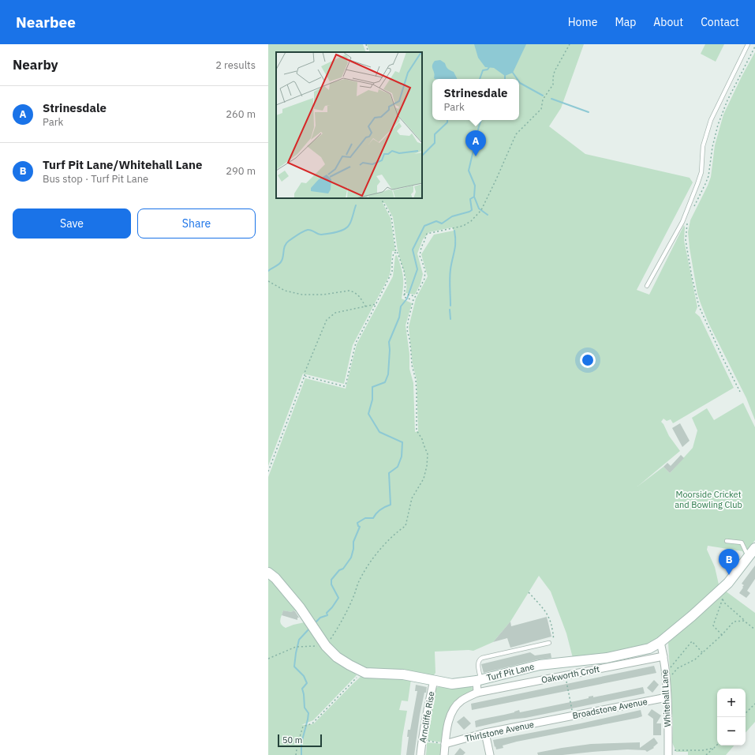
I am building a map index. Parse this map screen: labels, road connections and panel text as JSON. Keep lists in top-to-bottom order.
{
  "streets": {
    "street": [
      "Turf Pit Lane",
      "Oakworth Croft",
      "Whitehall Lane",
      "Broadstone Avenue",
      "Arncliffe Rise",
      "Thirlstone Avenue"
    ]
  },
  "crossings": [
    ["Turf Pit Lane", "Whitehall Lane"],
    ["Turf Pit Lane", "Arncliffe Rise"],
    ["Oakworth Croft", "Whitehall Lane"],
    ["Oakworth Croft", "Thirlstone Avenue"],
    ["Whitehall Lane", "Broadstone Avenue"],
    ["Broadstone Avenue", "Thirlstone Avenue"]
  ],
  "parks": ["Moorside Cricket and Bowling Club"],
  "scale_bar": "50 m",
  "page": {
    "header": "Nearbee",
    "nav": [
      "Home",
      "Map",
      "About",
      "Contact"
    ],
    "heading": ["Nearby", "2 results"],
    "popup": ["Strinesdale", "Park"],
    "list": [
      {
        "mark": "A",
        "name": "Strinesdale",
        "note": "Park",
        "value": "260 m"
      },
      {
        "mark": "B",
        "name": "Turf Pit Lane/Whitehall Lane",
        "note": "Bus stop · Turf Pit Lane",
        "value": "290 m"
      }
    ],
    "pins": ["A", "B"],
    "buttons": ["Save", "Share"],
    "map_buttons": ["+", "−"],
    "scale": "50 m"
  }
}
